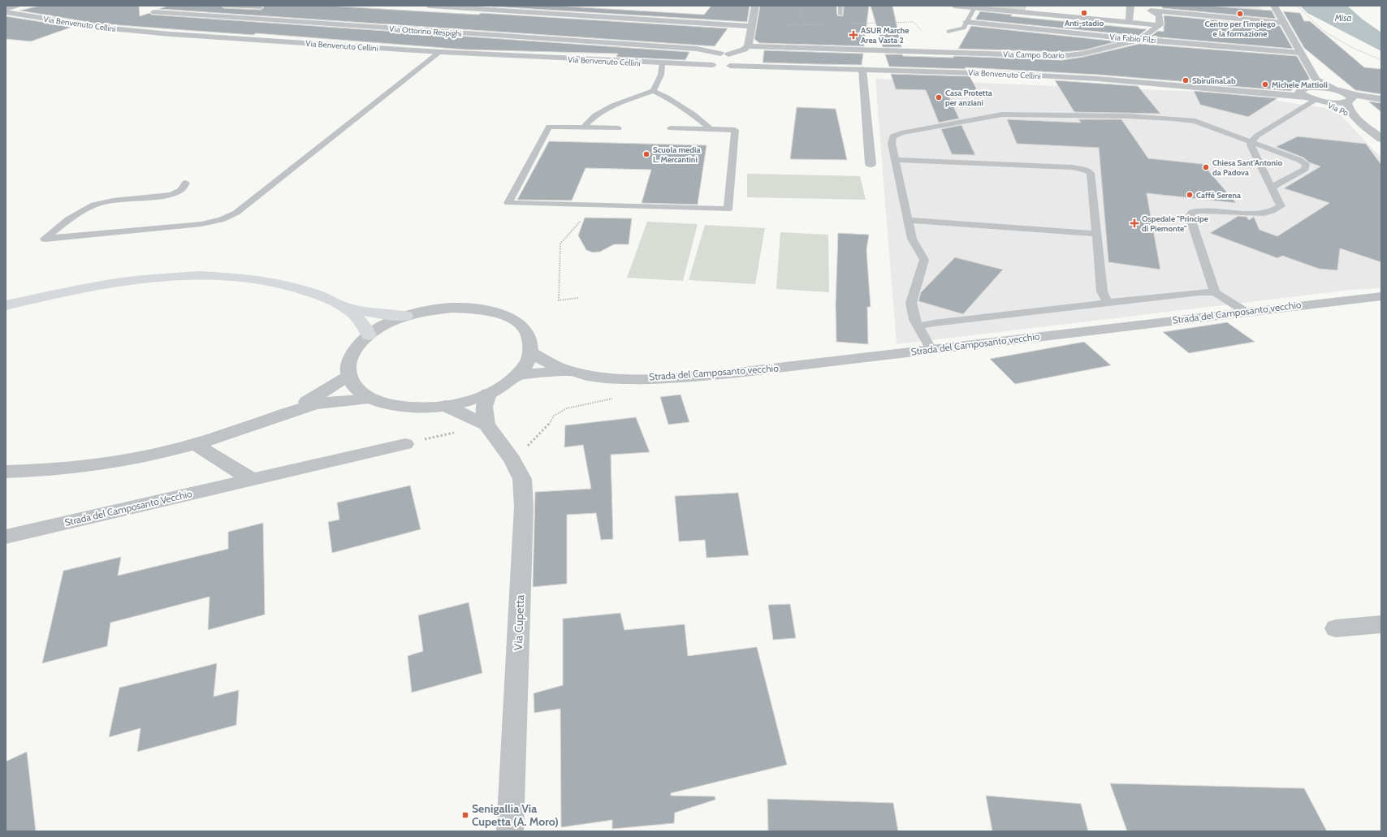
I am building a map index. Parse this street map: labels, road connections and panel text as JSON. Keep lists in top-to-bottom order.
{
  "streets": {
    "street": [
      "Via Benvenuto Cellini",
      "Via Ottorino Respighi",
      "Via Fabio Filzi",
      "Via Campo Boario",
      "Via Po",
      "Strada del Camposanto vecchio",
      "Strada del Camposanto Vecchio",
      "Via Cupetta"
    ]
  },
  "crossings": [
    ["Via Benvenuto Cellini", "Via Ottorino Respighi"],
    ["Via Benvenuto Cellini", "Via Campo Boario"],
    ["Via Benvenuto Cellini", "Via Po"],
    ["Via Ottorino Respighi", "Via Campo Boario"],
    ["Via Fabio Filzi", "Via Campo Boario"]
  ],
  "water": ["Misa"],
  "places": {
    "other": [
      "Anti-stadio",
      "Centro per l'impiego e la formazione",
      "SbirulinaLab",
      "Michele Mattioli",
      "Casa Protetta per anziani",
      "Scuola media L. Mercantini",
      "Chiesa Sant'Antonio da Padova",
      "Caffè Serena"
    ],
    "health": ["ASUR Marche Area Vasta 2", "Ospedale \"Principe di Piemonte\""],
    "transit": ["Senigallia Via Cupetta (A. Moro)"]
  }
}
